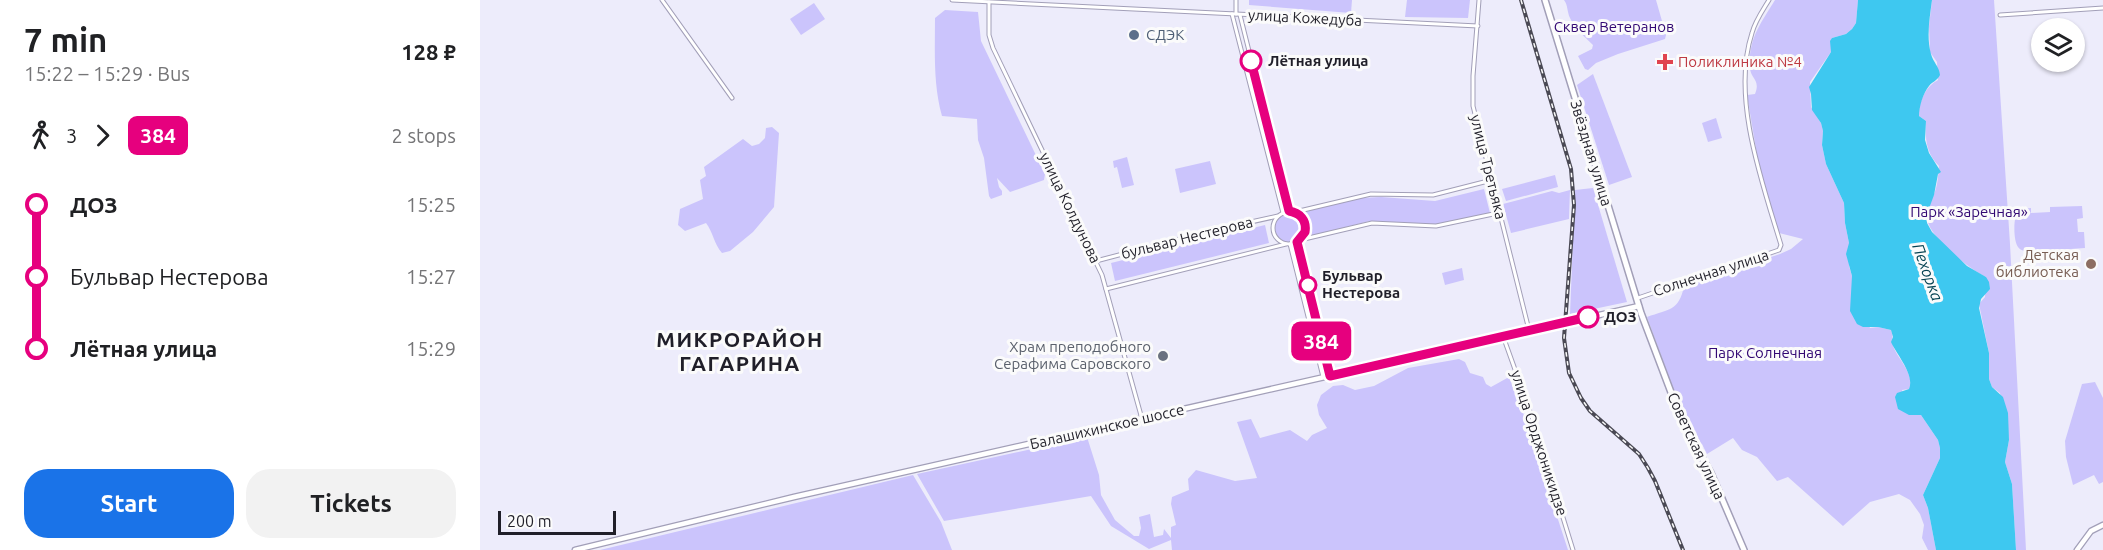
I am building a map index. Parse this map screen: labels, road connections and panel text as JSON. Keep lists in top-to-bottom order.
{
  "streets": {
    "main road": ["Звёздная улица", "Балашихинское шоссе", "Советская улица"],
    "street": [
      "улица Кожедуба",
      "улица Третьяка",
      "улица Колдунова",
      "бульвар Нестерова",
      "Солнечная улица",
      "улица Орджоникидзе"
    ]
  },
  "crossings": [
    ["улица Кожедуба", "улица Третьяка"],
    ["улица Кожедуба", "улица Колдунова"],
    ["Звёздная улица", "Солнечная улица"],
    ["Звёздная улица", "Балашихинское шоссе"],
    ["Звёздная улица", "Советская улица"],
    ["улица Третьяка", "Балашихинское шоссе"],
    ["улица Колдунова", "бульвар Нестерова"],
    ["улица Колдунова", "Балашихинское шоссе"],
    ["Балашихинское шоссе", "улица Орджоникидзе"],
    ["Балашихинское шоссе", "Советская улица"]
  ],
  "districts": ["МИКРОРАЙОН ГАГАРИНА"],
  "water": ["Пехорка"],
  "parks": ["Сквер Ветеранов", "Парк «Заречная»", "Парк Солнечная"],
  "places": {
    "other": [
      "СДЭК",
      "Лётная улица",
      "Детская библиотека",
      "Бульвар Нестерова",
      "ДОЗ",
      "Храм преподобного Серафима Саровского"
    ],
    "health": ["Поликлиника №4"]
  },
  "lines": ["bus line 384"],
  "scale_bar": "200 m",
  "page": {
    "heading": ["7 min", "15:22 – 15:29 · Bus", "128 ₽"],
    "on_map": "384",
    "legs": ["3", "384", "2 stops"],
    "list": [
      {
        "name": "ДОЗ",
        "value": "15:25"
      },
      {
        "name": "Бульвар Нестерова",
        "value": "15:27"
      },
      {
        "name": "Лётная улица",
        "value": "15:29"
      }
    ],
    "buttons": ["Start", "Tickets"],
    "scale": "200 m"
  }
}
